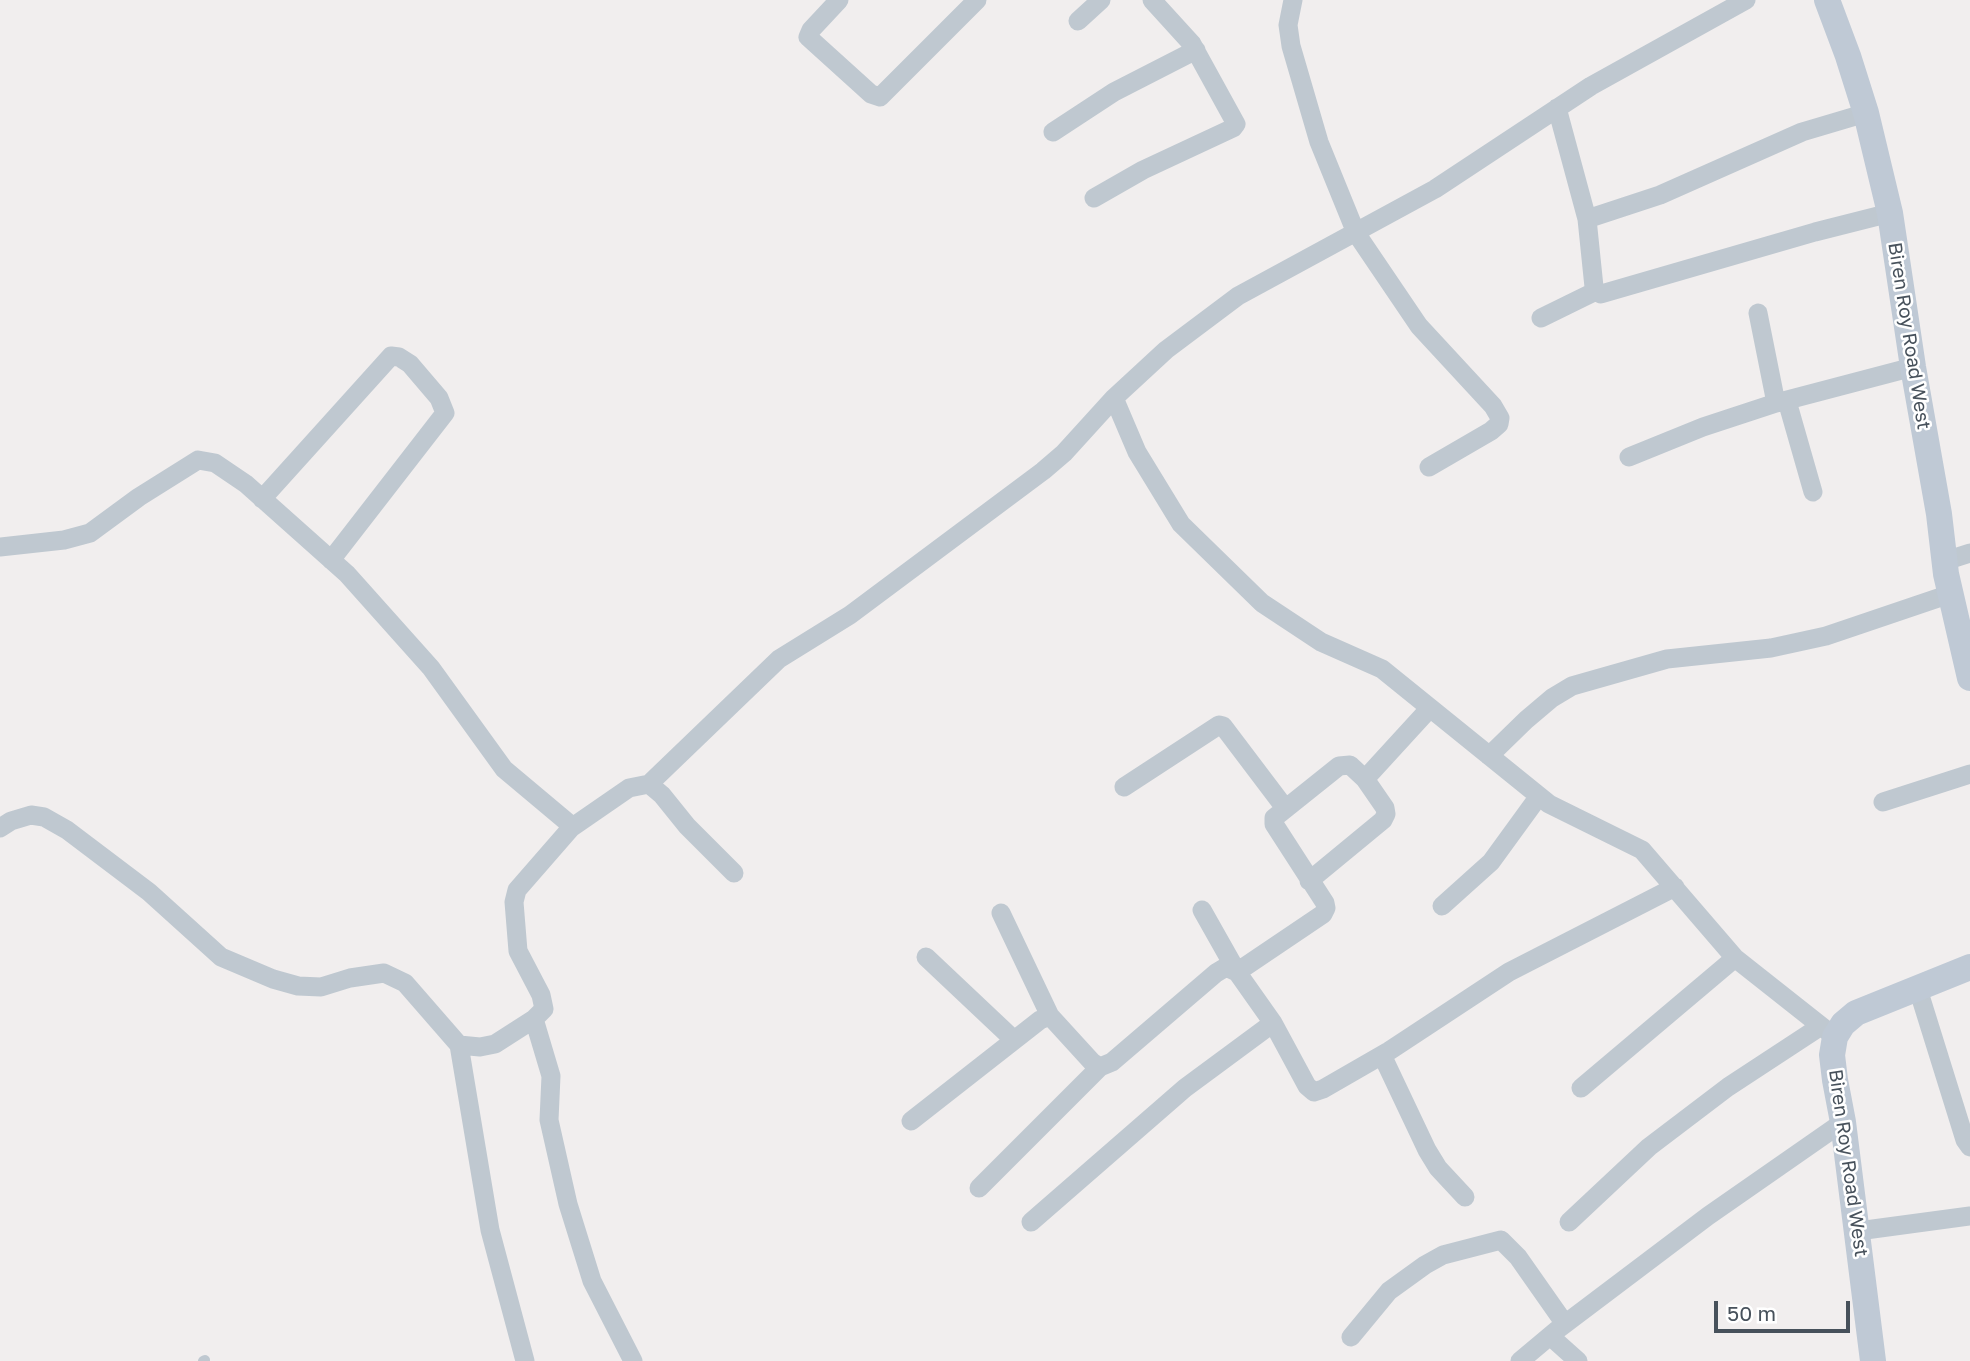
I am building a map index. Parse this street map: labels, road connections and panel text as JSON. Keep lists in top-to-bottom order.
{
  "streets": {
    "main road": ["Biren Roy Road West"]
  },
  "scale_bar": "50 m"
}
